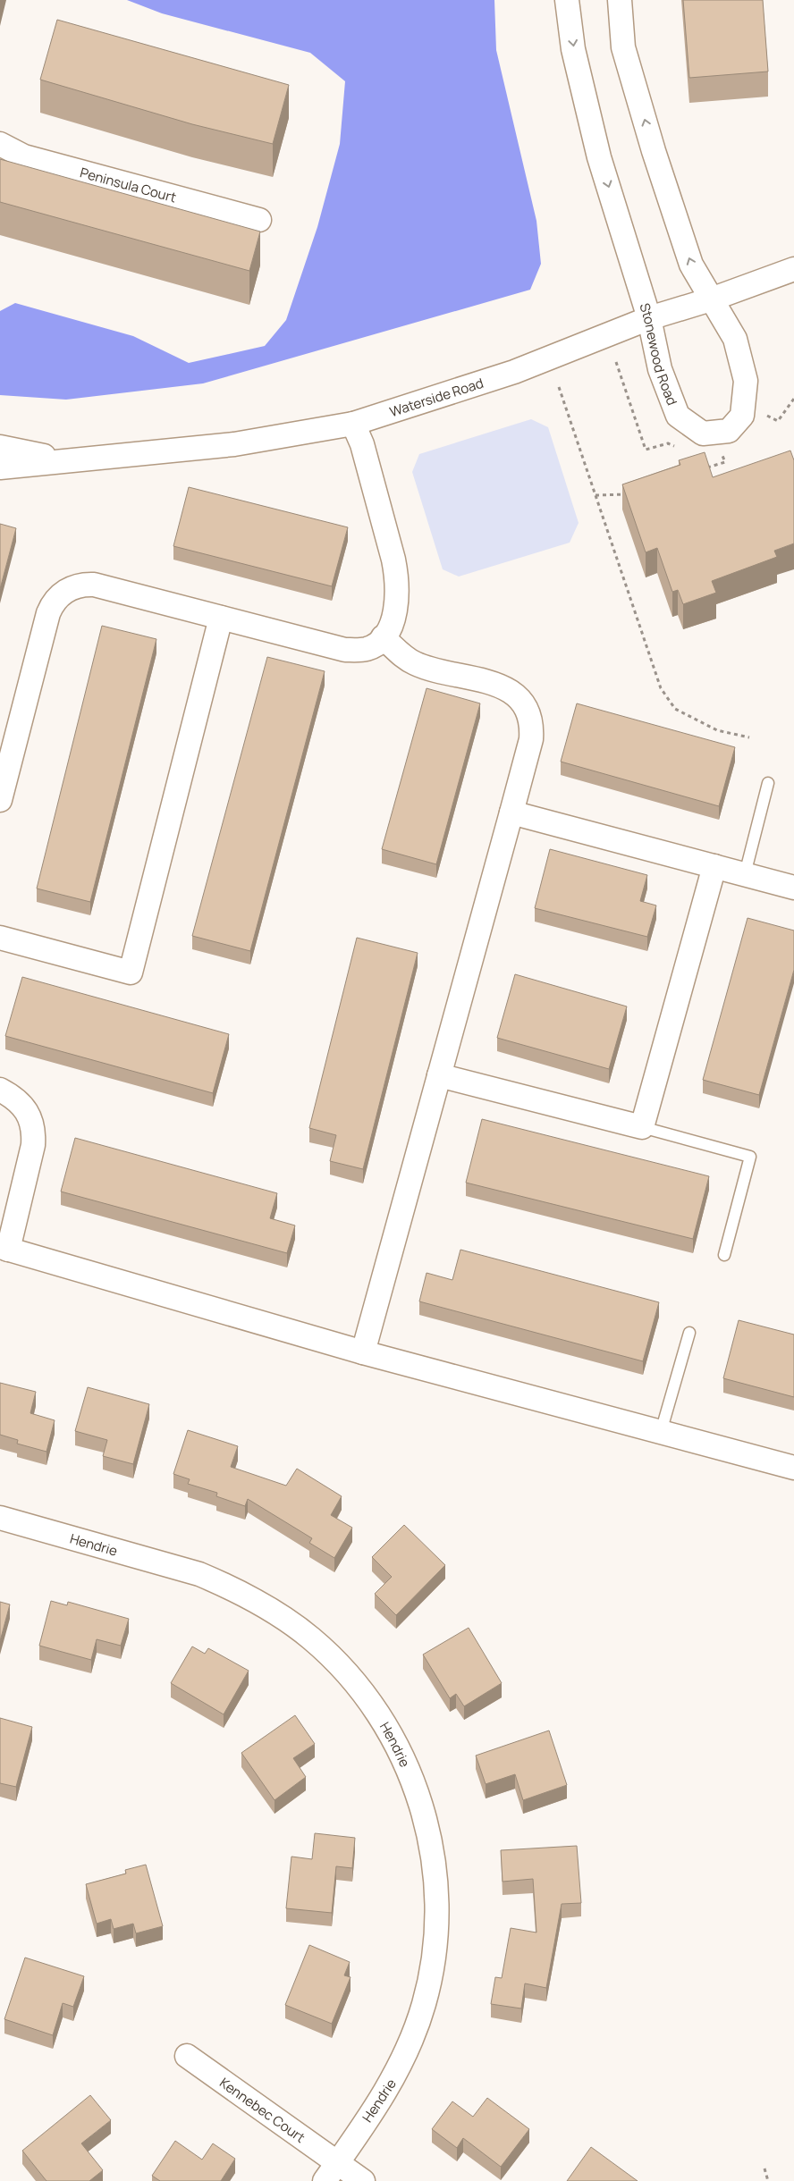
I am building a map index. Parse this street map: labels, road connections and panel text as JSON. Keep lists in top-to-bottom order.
{
  "streets": {
    "street": [
      "Peninsula Court",
      "Stonewood Road",
      "Waterside Road",
      "Hendrie",
      "Kennebec Court"
    ]
  },
  "crossings": [
    ["Stonewood Road", "Waterside Road"],
    ["Hendrie", "Kennebec Court"]
  ]
}
